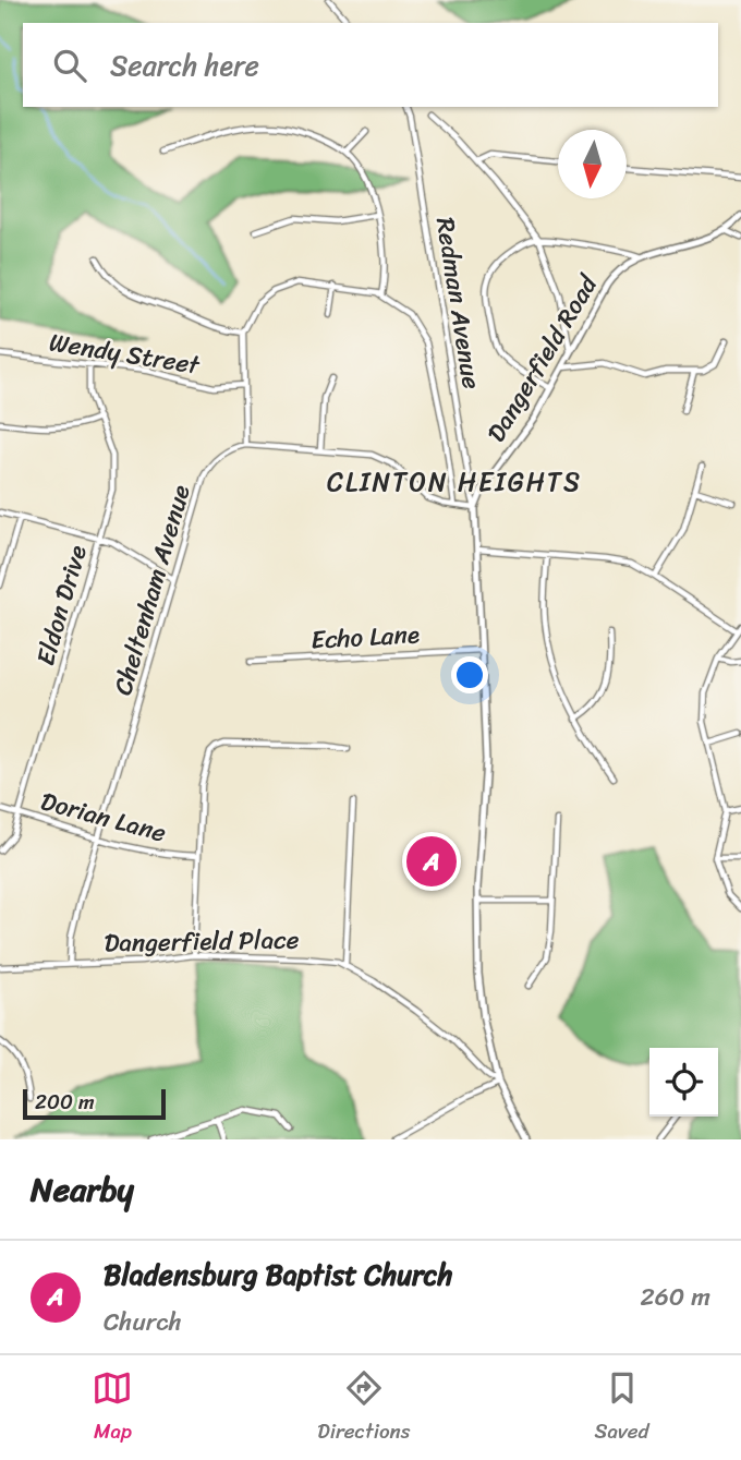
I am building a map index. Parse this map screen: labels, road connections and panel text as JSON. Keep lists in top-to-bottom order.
{
  "streets": {
    "street": [
      "Redman Avenue",
      "Wendy Street",
      "Dangerfield Road",
      "Cheltenham Avenue",
      "Eldon Drive",
      "Echo Lane",
      "Dorian Lane",
      "Dangerfield Place"
    ]
  },
  "crossings": [
    ["Redman Avenue", "Dangerfield Road"],
    ["Wendy Street", "Eldon Drive"],
    ["Dangerfield Road", "Echo Lane"],
    ["Dangerfield Road", "Dangerfield Place"],
    ["Cheltenham Avenue", "Dorian Lane"],
    ["Cheltenham Avenue", "Dangerfield Place"],
    ["Eldon Drive", "Dorian Lane"]
  ],
  "districts": ["CLINTON HEIGHTS"],
  "scale_bar": "200 m",
  "north": "bottom",
  "page": {
    "search": "Search here",
    "pins": "A",
    "scale": "200 m",
    "heading": "Nearby",
    "list": [
      {
        "mark": "A",
        "name": "Bladensburg Baptist Church",
        "note": "Church",
        "value": "260 m"
      }
    ],
    "nav": ["Map", "Directions", "Saved"]
  }
}
